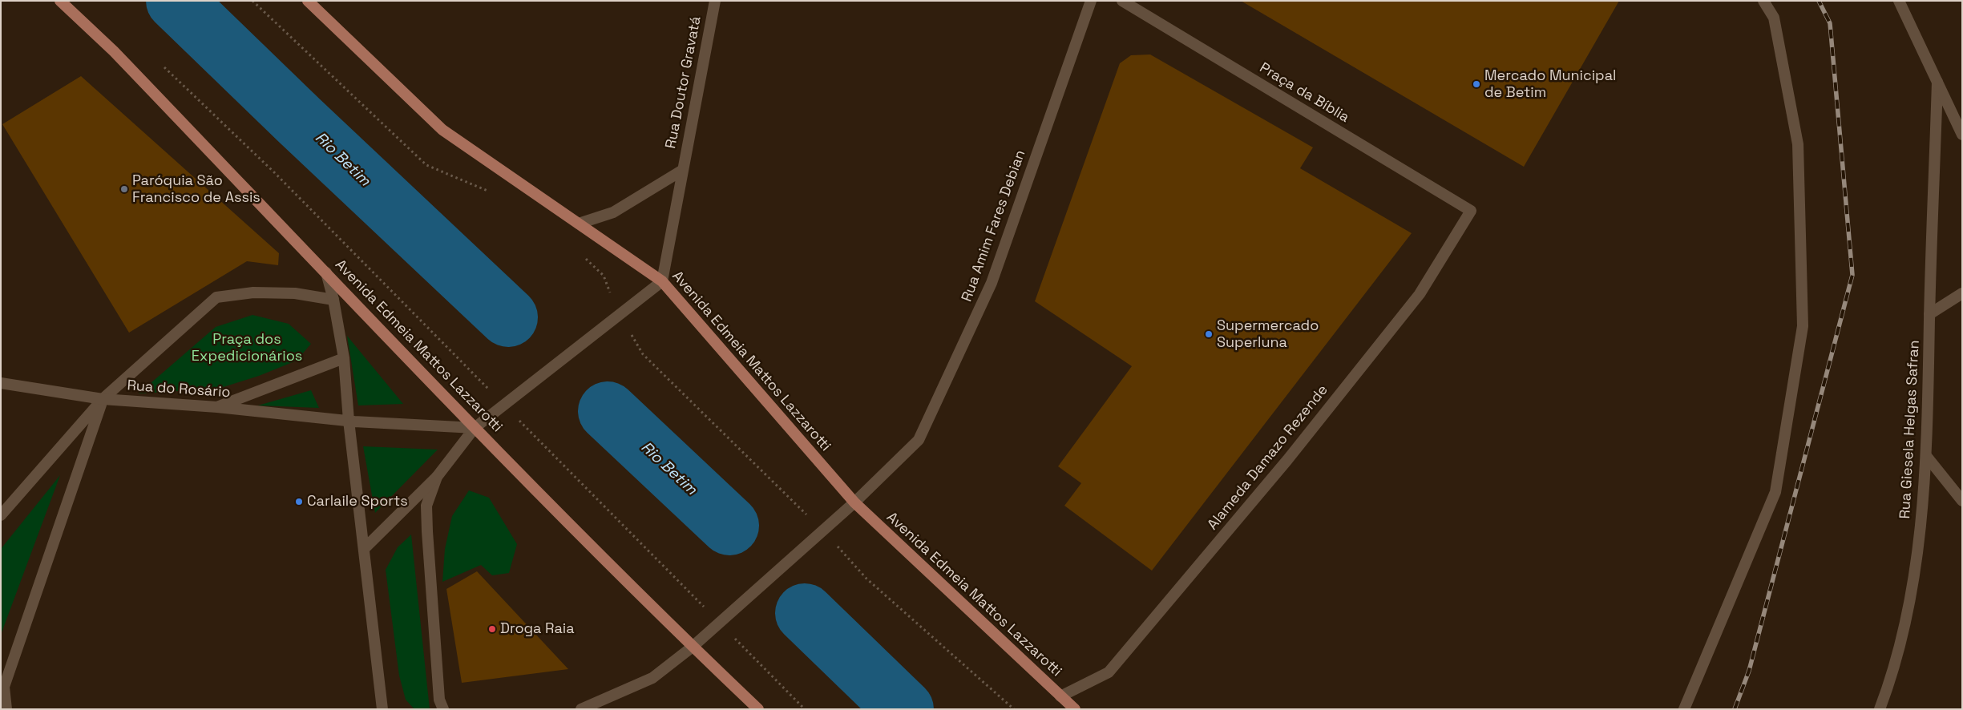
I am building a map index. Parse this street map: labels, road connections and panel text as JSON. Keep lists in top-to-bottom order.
{
  "streets": {
    "main road": ["Avenida Edmeia Mattos Lazzarotti"],
    "street": [
      "Rua Doutor Gravatá",
      "Praça da Bíblia",
      "Rua Amim Fares Debian",
      "Rua do Rosário",
      "Rua Giesela Helgas Safran",
      "Alameda Damazo Rezende"
    ]
  },
  "crossings": [
    ["Rua Doutor Gravatá", "Avenida Edmeia Mattos Lazzarotti"],
    ["Praça da Bíblia", "Alameda Damazo Rezende"],
    ["Rua Amim Fares Debian", "Avenida Edmeia Mattos Lazzarotti"],
    ["Avenida Edmeia Mattos Lazzarotti", "Alameda Damazo Rezende"]
  ],
  "water": ["Rio Betim"],
  "parks": ["Praça dos Expedicionários"],
  "places": [
    "Mercado Municipal de Betim",
    "Paróquia São Francisco de Assis",
    "Supermercado Superluna",
    "Carlaile Sports",
    "Droga Raia"
  ]
}
